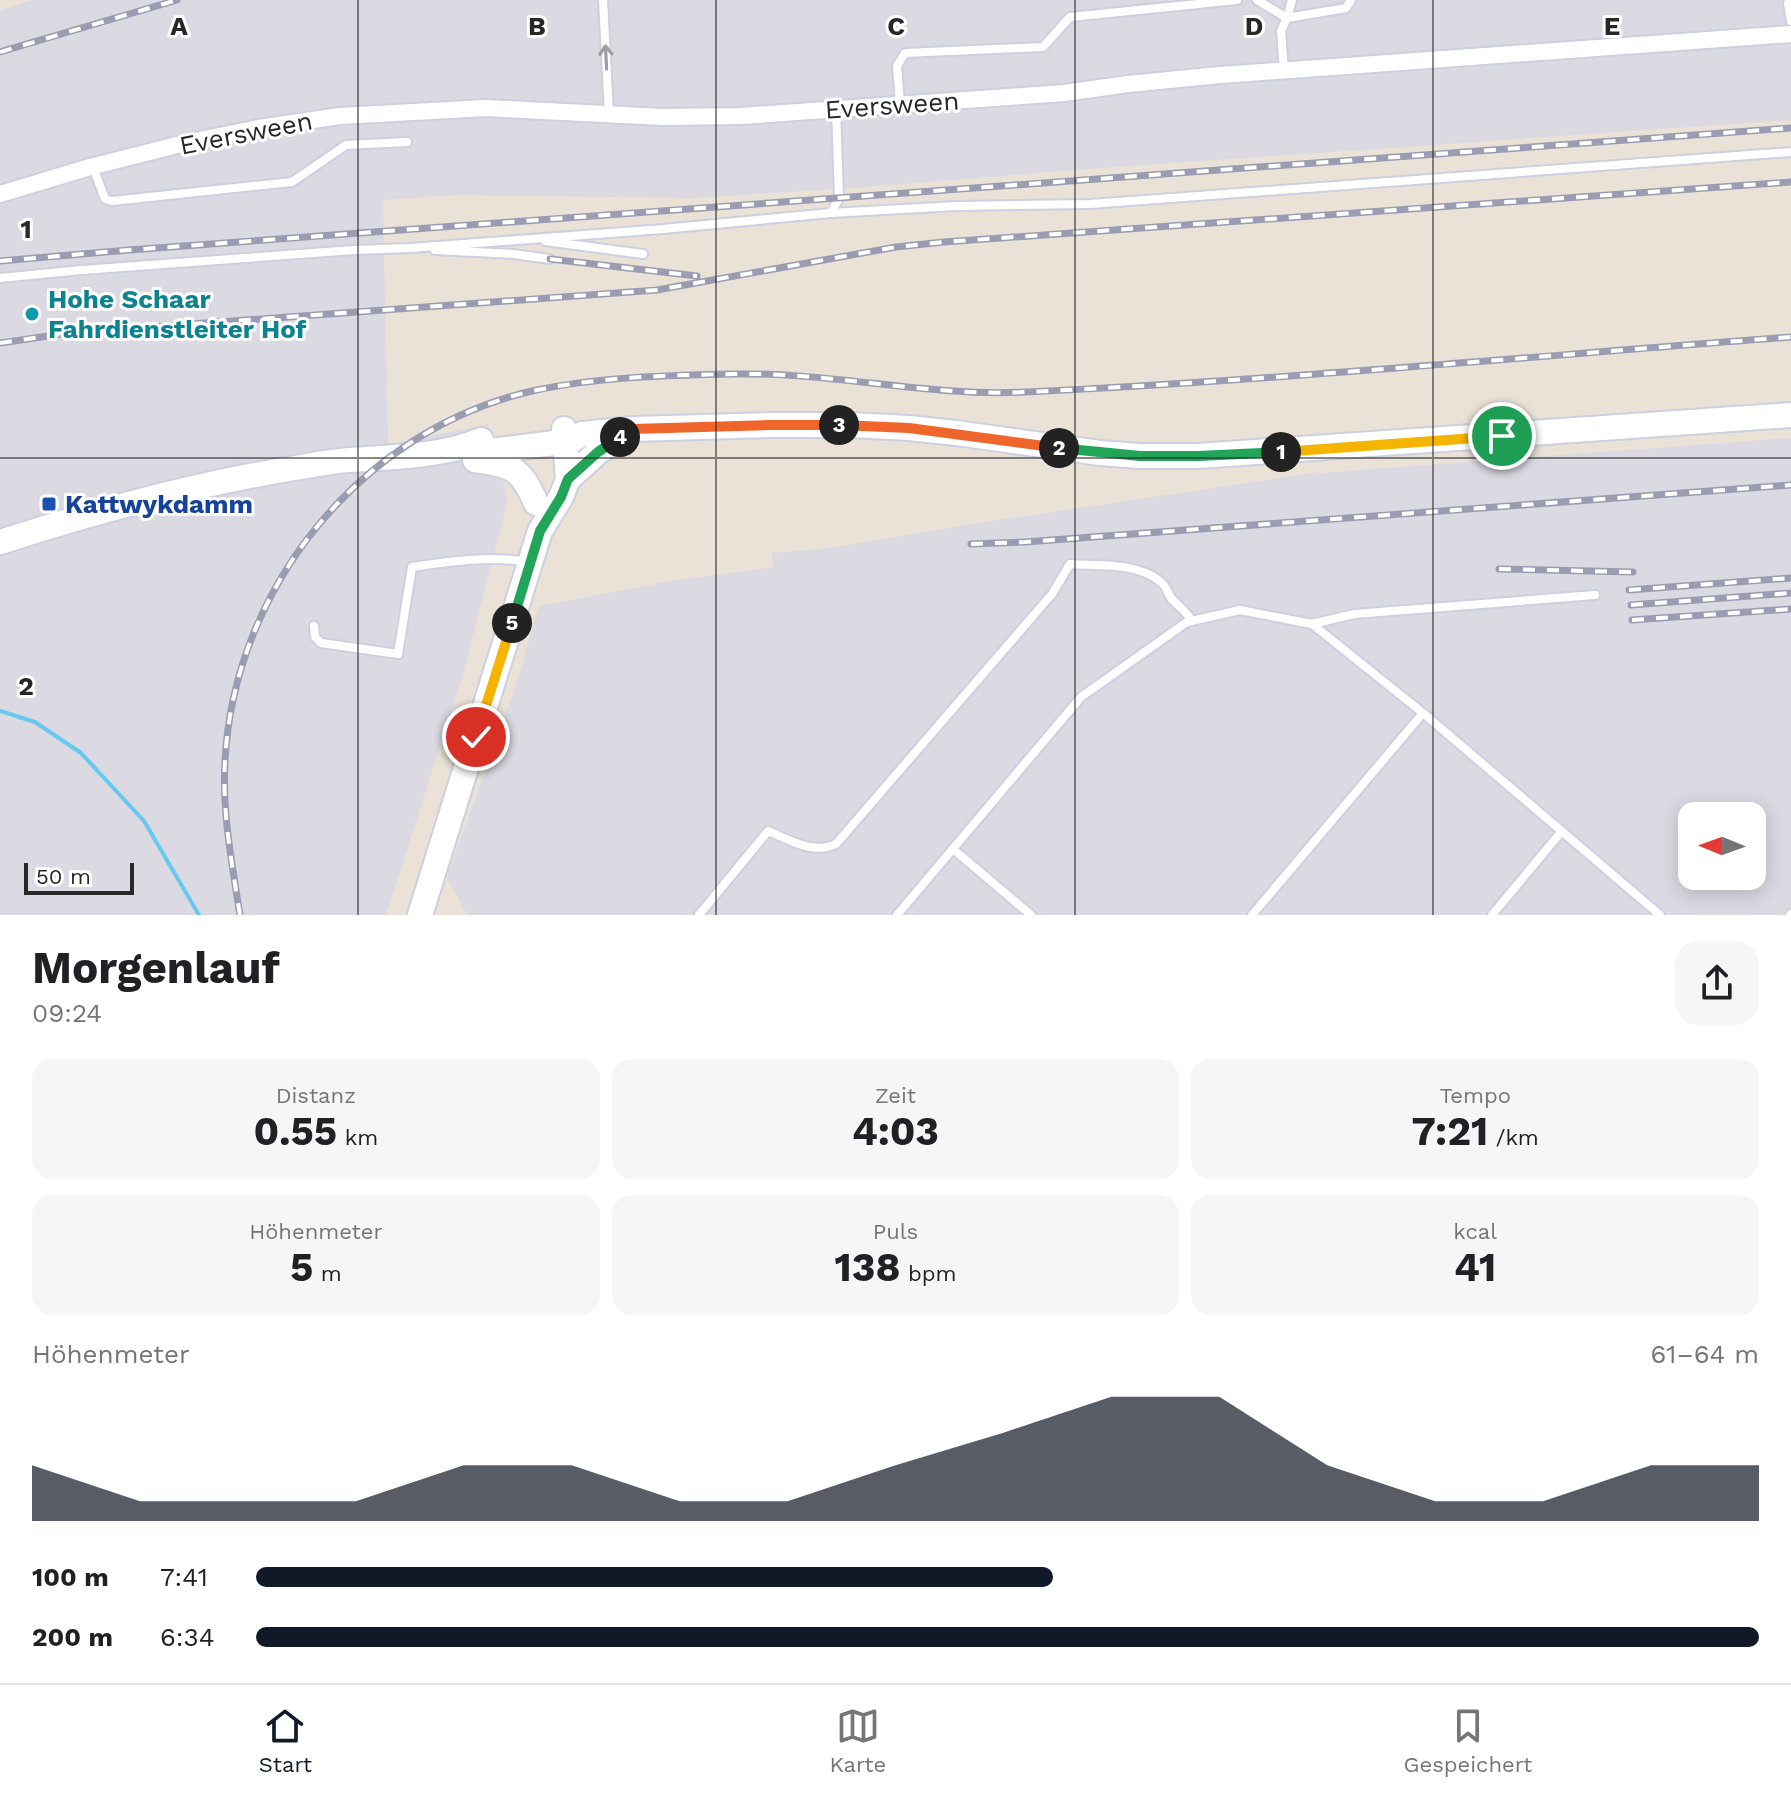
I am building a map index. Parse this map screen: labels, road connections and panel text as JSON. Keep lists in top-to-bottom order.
{
  "streets": {
    "street": ["Eversween"]
  },
  "places": {
    "other": ["Hohe Schaar Fahrdienstleiter Hof"],
    "transit": ["Kattwykdamm"]
  },
  "scale_bar": "50 m",
  "north": "left",
  "page": {
    "pins": [
      "3",
      "4",
      "2",
      "1",
      "5"
    ],
    "scale": "50 m",
    "heading": ["Morgenlauf", "09:24"],
    "stats": [
      ["Distanz", "0.55 km"],
      ["Zeit", "4:03"],
      ["Tempo", "7:21 /km"],
      ["Höhenmeter", "5 m"],
      ["Puls", "138 bpm"],
      ["kcal", "41"]
    ],
    "chart": ["Höhenmeter", "61–64 m"],
    "list": [
      {
        "name": "100 m",
        "note": "7:41"
      },
      {
        "name": "200 m",
        "note": "6:34"
      }
    ],
    "tabs": ["Start", "Karte", "Gespeichert"]
  },
  "grid": {
    "columns": [
      "A",
      "B",
      "C",
      "D",
      "E"
    ],
    "rows": ["1", "2"]
  }
}
